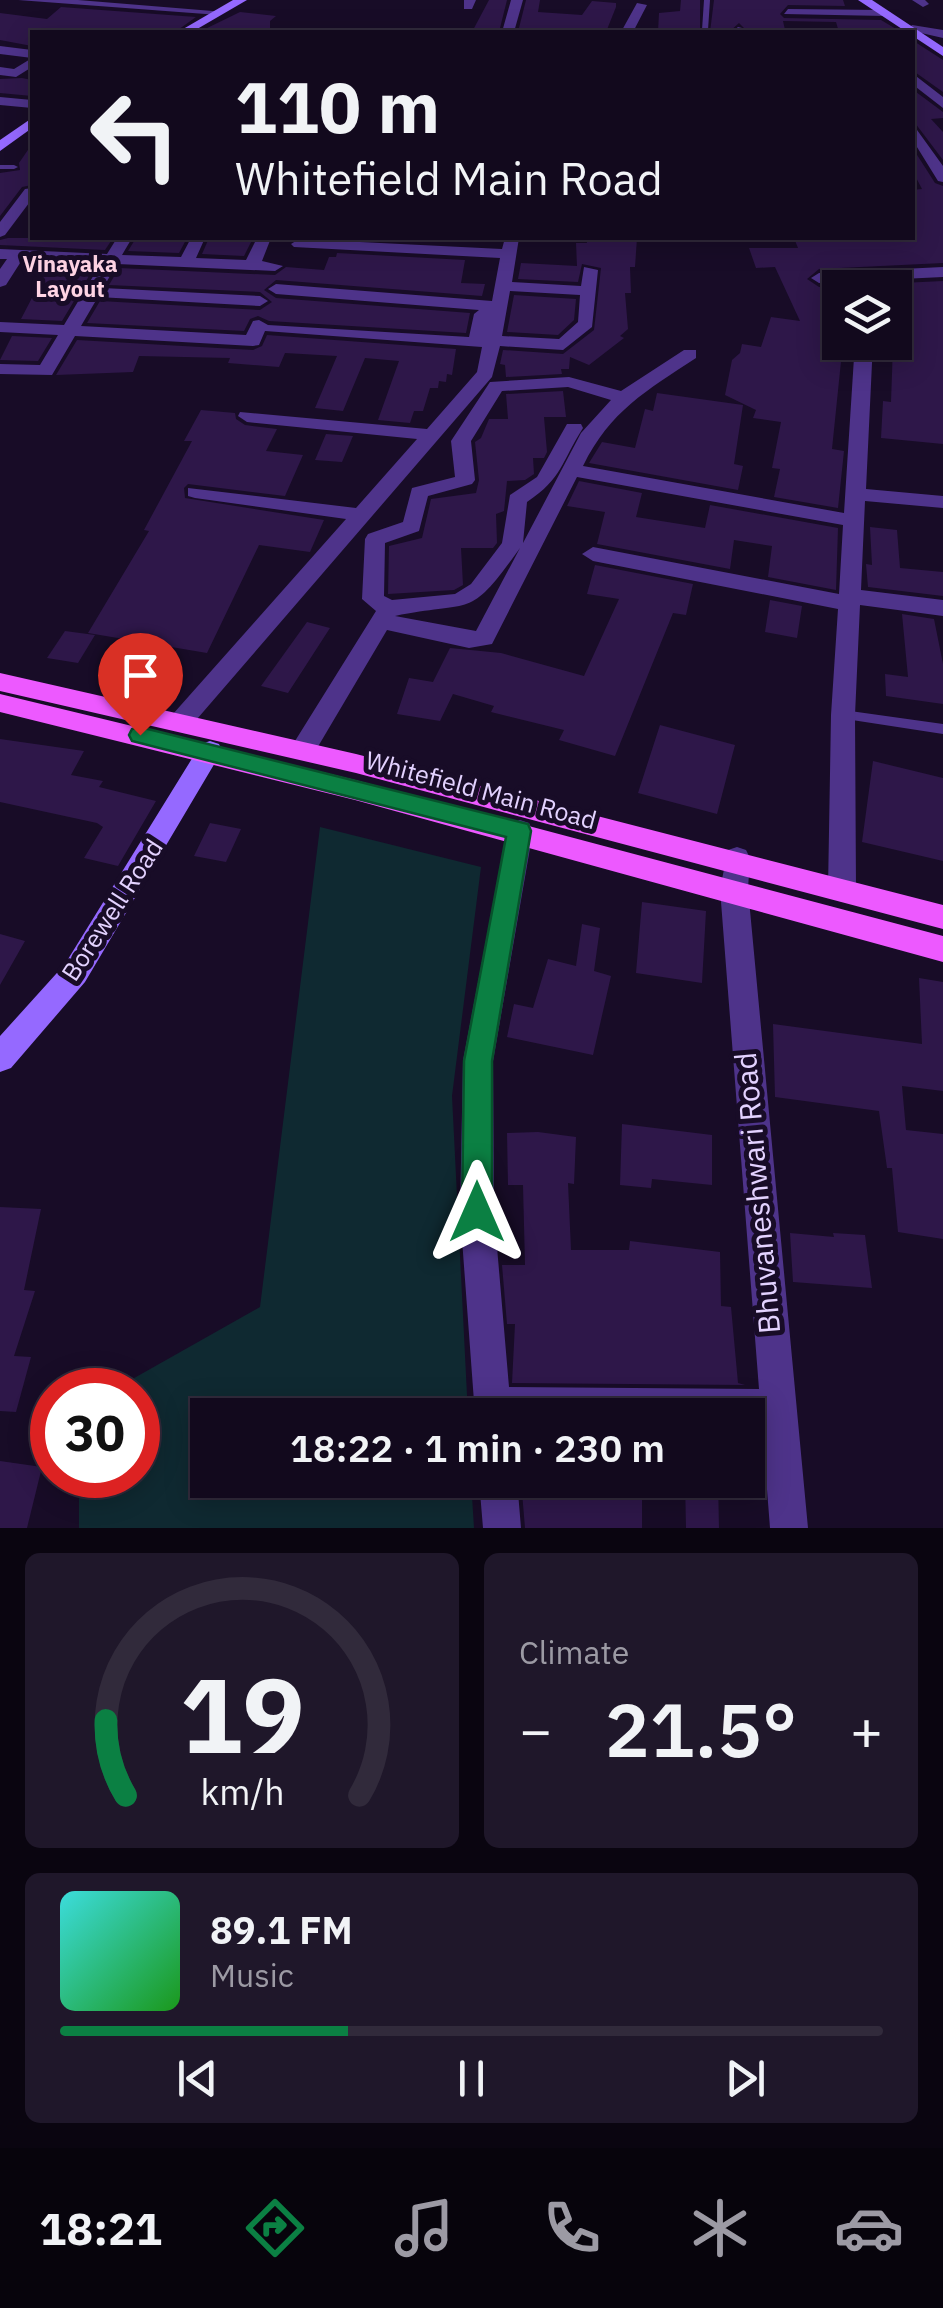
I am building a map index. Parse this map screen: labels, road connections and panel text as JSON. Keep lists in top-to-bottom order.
{
  "streets": {
    "main road": ["Whitefield Main Road"],
    "street": ["Borewell Road", "Bhuvaneshwari Road"]
  },
  "crossings": [
    ["Whitefield Main Road", "Borewell Road"],
    ["Whitefield Main Road", "Bhuvaneshwari Road"]
  ],
  "districts": ["Vinayaka Layout"],
  "page": {
    "turn": ["110 m", "Whitefield Main Road"],
    "limit": "30",
    "trip": "18:22 · 1 min · 230 m",
    "tile": "Climate",
    "heat": ["−", "21.5°", "+"],
    "song": ["89.1 FM", "Music"],
    "tabs": "18:21",
    "gauge": ["19", "km/h"]
  }
}
